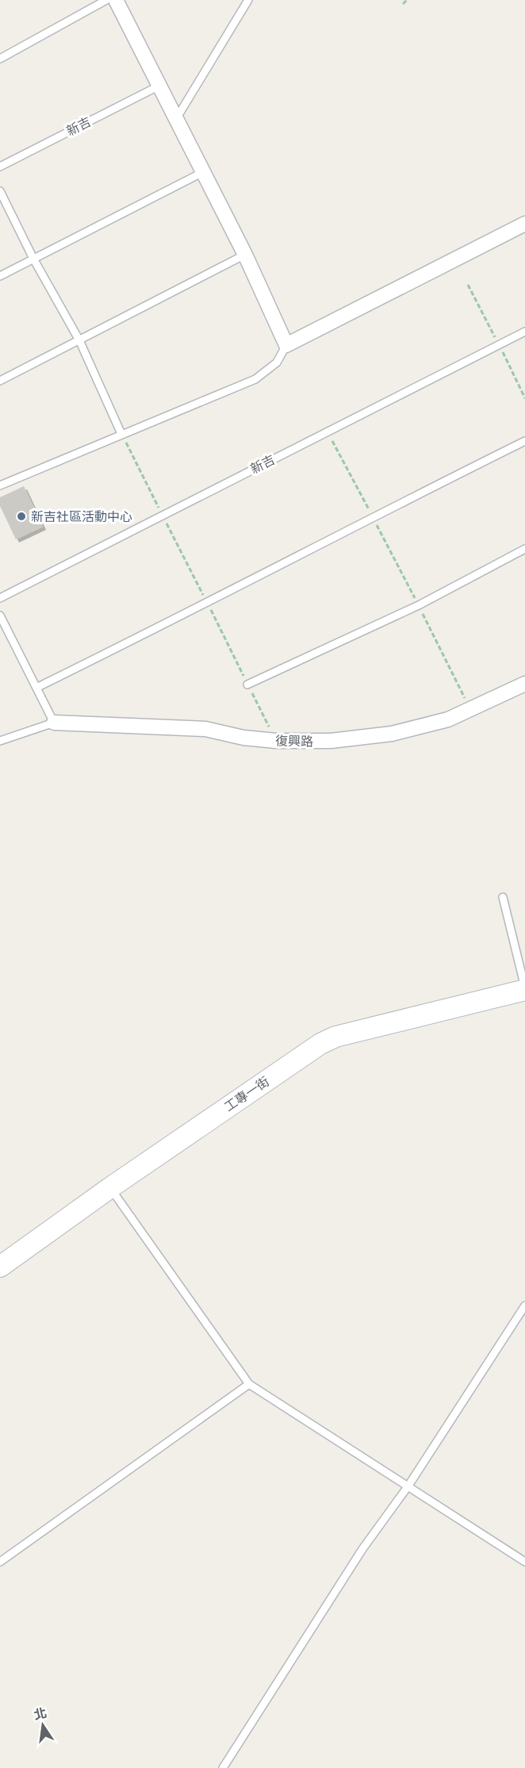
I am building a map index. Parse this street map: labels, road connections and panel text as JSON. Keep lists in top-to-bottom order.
{
  "streets": {
    "street": ["復興路", "工專一街"],
    "lane": ["新吉"]
  },
  "places": ["新吉社區活動中心"],
  "north": "top"
}
